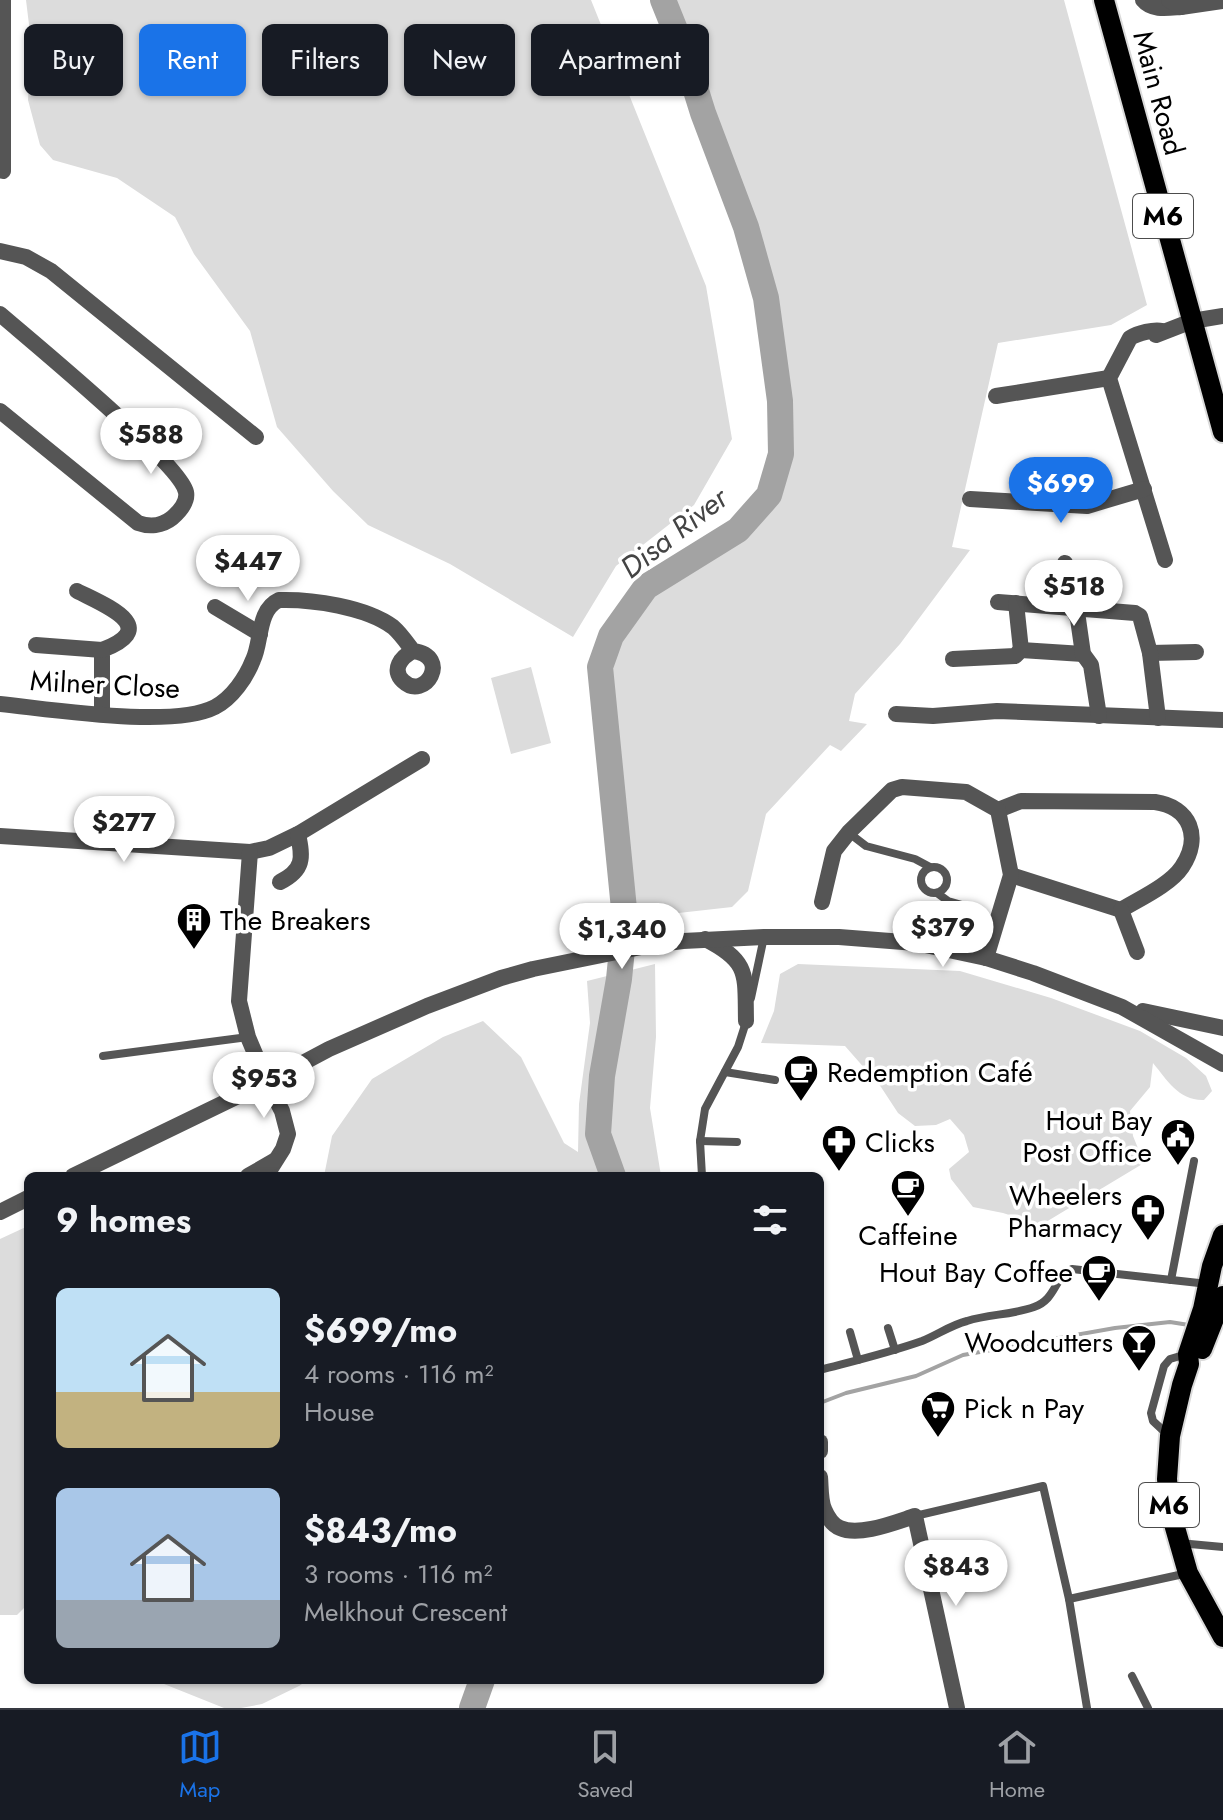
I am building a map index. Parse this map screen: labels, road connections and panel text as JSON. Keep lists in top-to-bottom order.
{
  "streets": {
    "main road": ["Main Road", "M6"],
    "street": ["Milner Close"]
  },
  "water": ["Disa River"],
  "places": {
    "building": ["The Breakers"],
    "cafe": ["Redemption Café", "Caffeine", "Hout Bay Coffee"],
    "public building": ["Hout Bay Post Office"],
    "pharmacy": ["Clicks", "Wheelers Pharmacy"],
    "bar": ["Woodcutters"],
    "supermarket": ["Pick n Pay"]
  },
  "page": {
    "chip": [
      "Buy",
      "Rent",
      "Filters",
      "New",
      "Apartment"
    ],
    "price": [
      "$588",
      "$699",
      "$447",
      "$518",
      "$277",
      "$379",
      "$1,340",
      "$953",
      "$843"
    ],
    "heading": "9 homes",
    "list": [
      {
        "name": "$699/mo",
        "note": "4 rooms · 116 m² · House"
      },
      {
        "name": "$843/mo",
        "note": "3 rooms · 116 m² · Melkhout Crescent"
      }
    ],
    "tabs": ["Map", "Saved", "Home"]
  }
}
